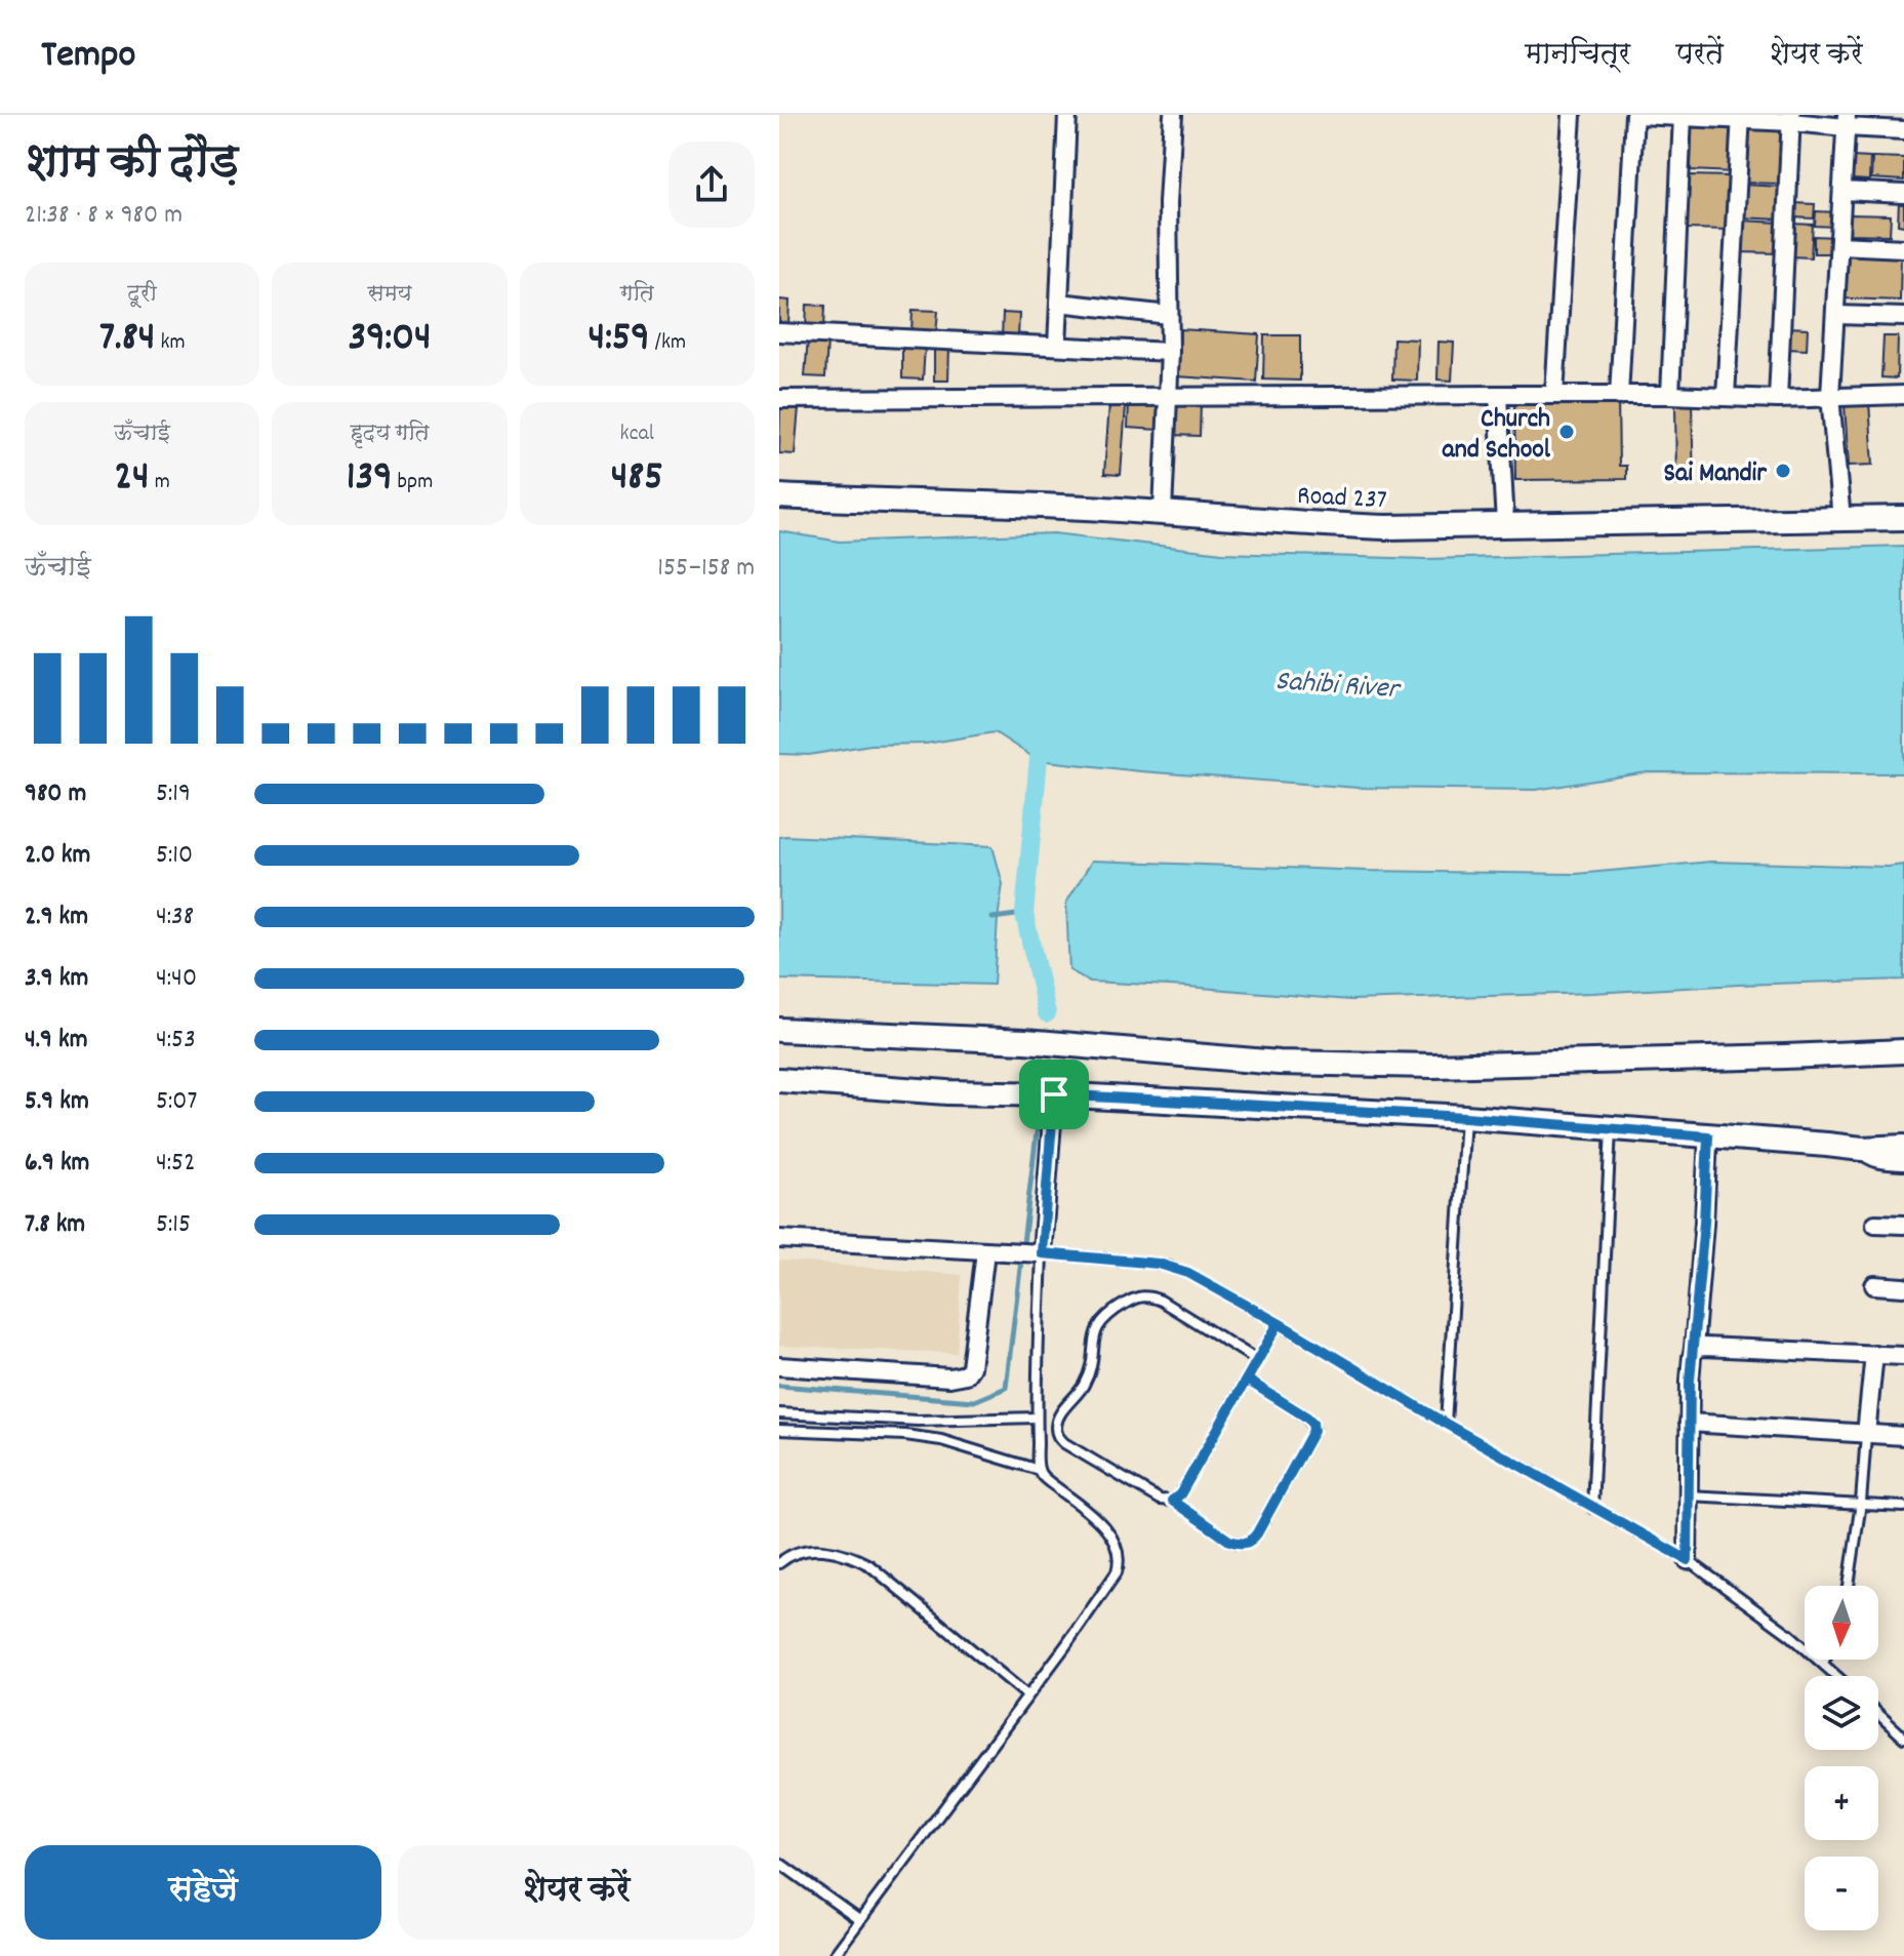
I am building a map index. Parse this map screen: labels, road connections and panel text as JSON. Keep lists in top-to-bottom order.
{
  "streets": {
    "street": ["Road 237"]
  },
  "water": ["Sahibi River"],
  "places": ["Church and School", "Sai Mandir"],
  "north": "bottom",
  "page": {
    "header": "Tempo",
    "nav": ["मानचित्र", "परतें", "शेयर करें"],
    "heading": ["शाम की दौड़", "21:38 · 8 × 980 m"],
    "stats": [
      ["दूरी", "7.84 km"],
      ["समय", "39:04"],
      ["गति", "4:59 /km"],
      ["ऊँचाई", "24 m"],
      ["हृदय गति", "139 bpm"],
      ["kcal", "485"]
    ],
    "chart": ["ऊँचाई", "155–158 m"],
    "list": [
      {
        "name": "980 m",
        "note": "5:19"
      },
      {
        "name": "2.0 km",
        "note": "5:10"
      },
      {
        "name": "2.9 km",
        "note": "4:38"
      },
      {
        "name": "3.9 km",
        "note": "4:40"
      },
      {
        "name": "4.9 km",
        "note": "4:53"
      },
      {
        "name": "5.9 km",
        "note": "5:07"
      },
      {
        "name": "6.9 km",
        "note": "4:52"
      },
      {
        "name": "7.8 km",
        "note": "5:15"
      }
    ],
    "map_buttons": ["+", "−"],
    "buttons": ["सहेजें", "शेयर करें"]
  }
}
